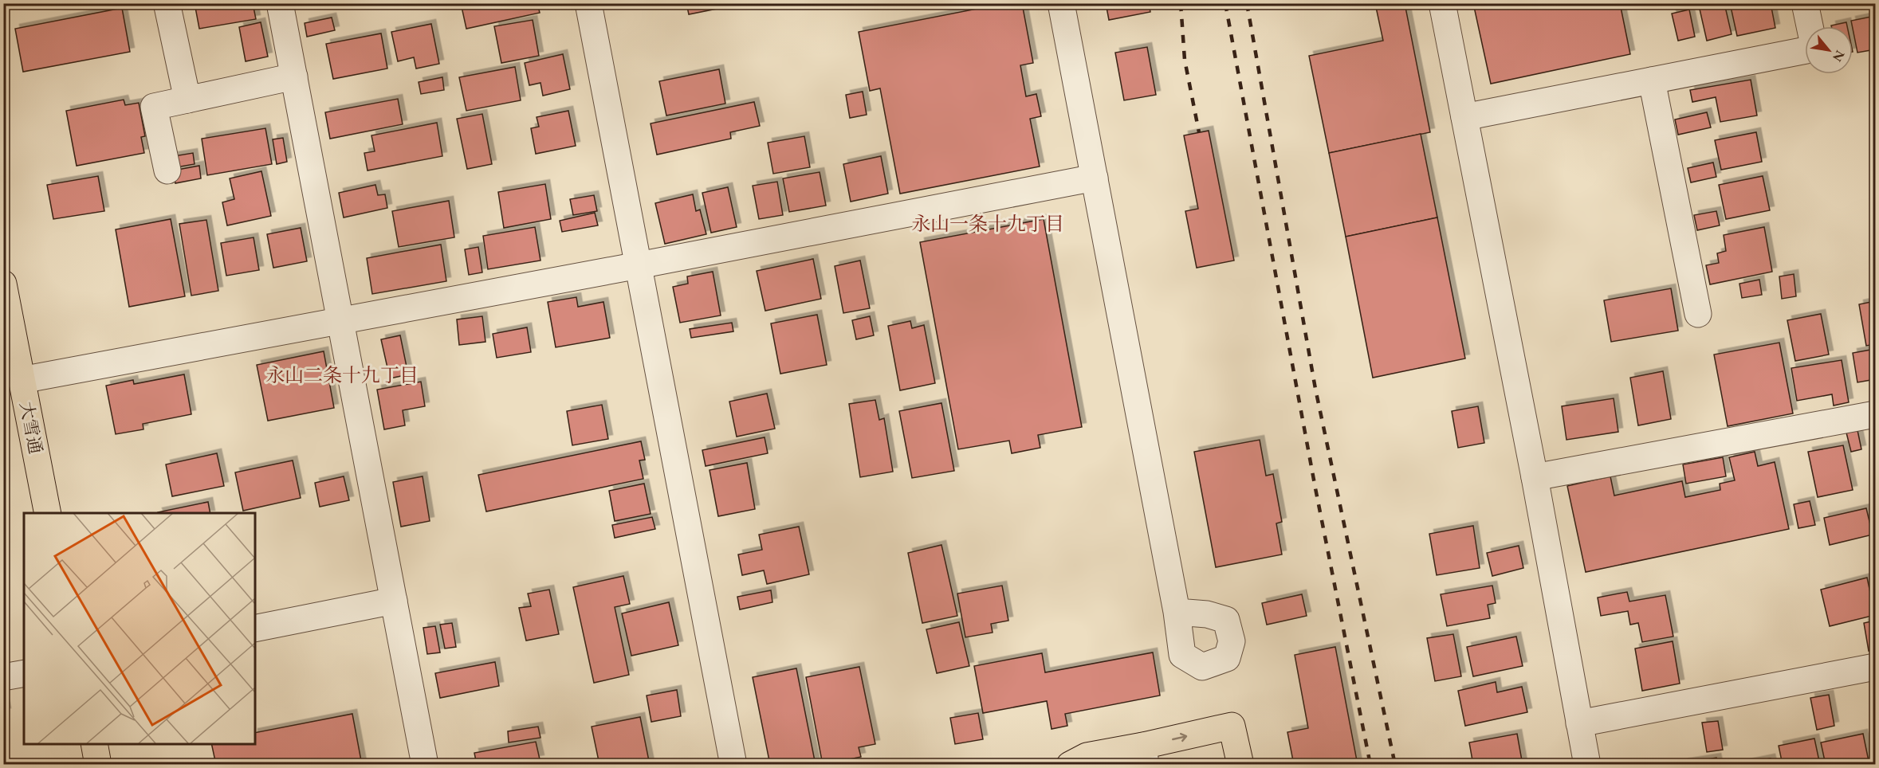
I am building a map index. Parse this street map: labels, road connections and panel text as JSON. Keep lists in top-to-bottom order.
{
  "streets": {
    "main road": ["大雪通"]
  },
  "districts": ["永山一条十九丁目", "永山二条十九丁目"],
  "north": "bottom right"
}
